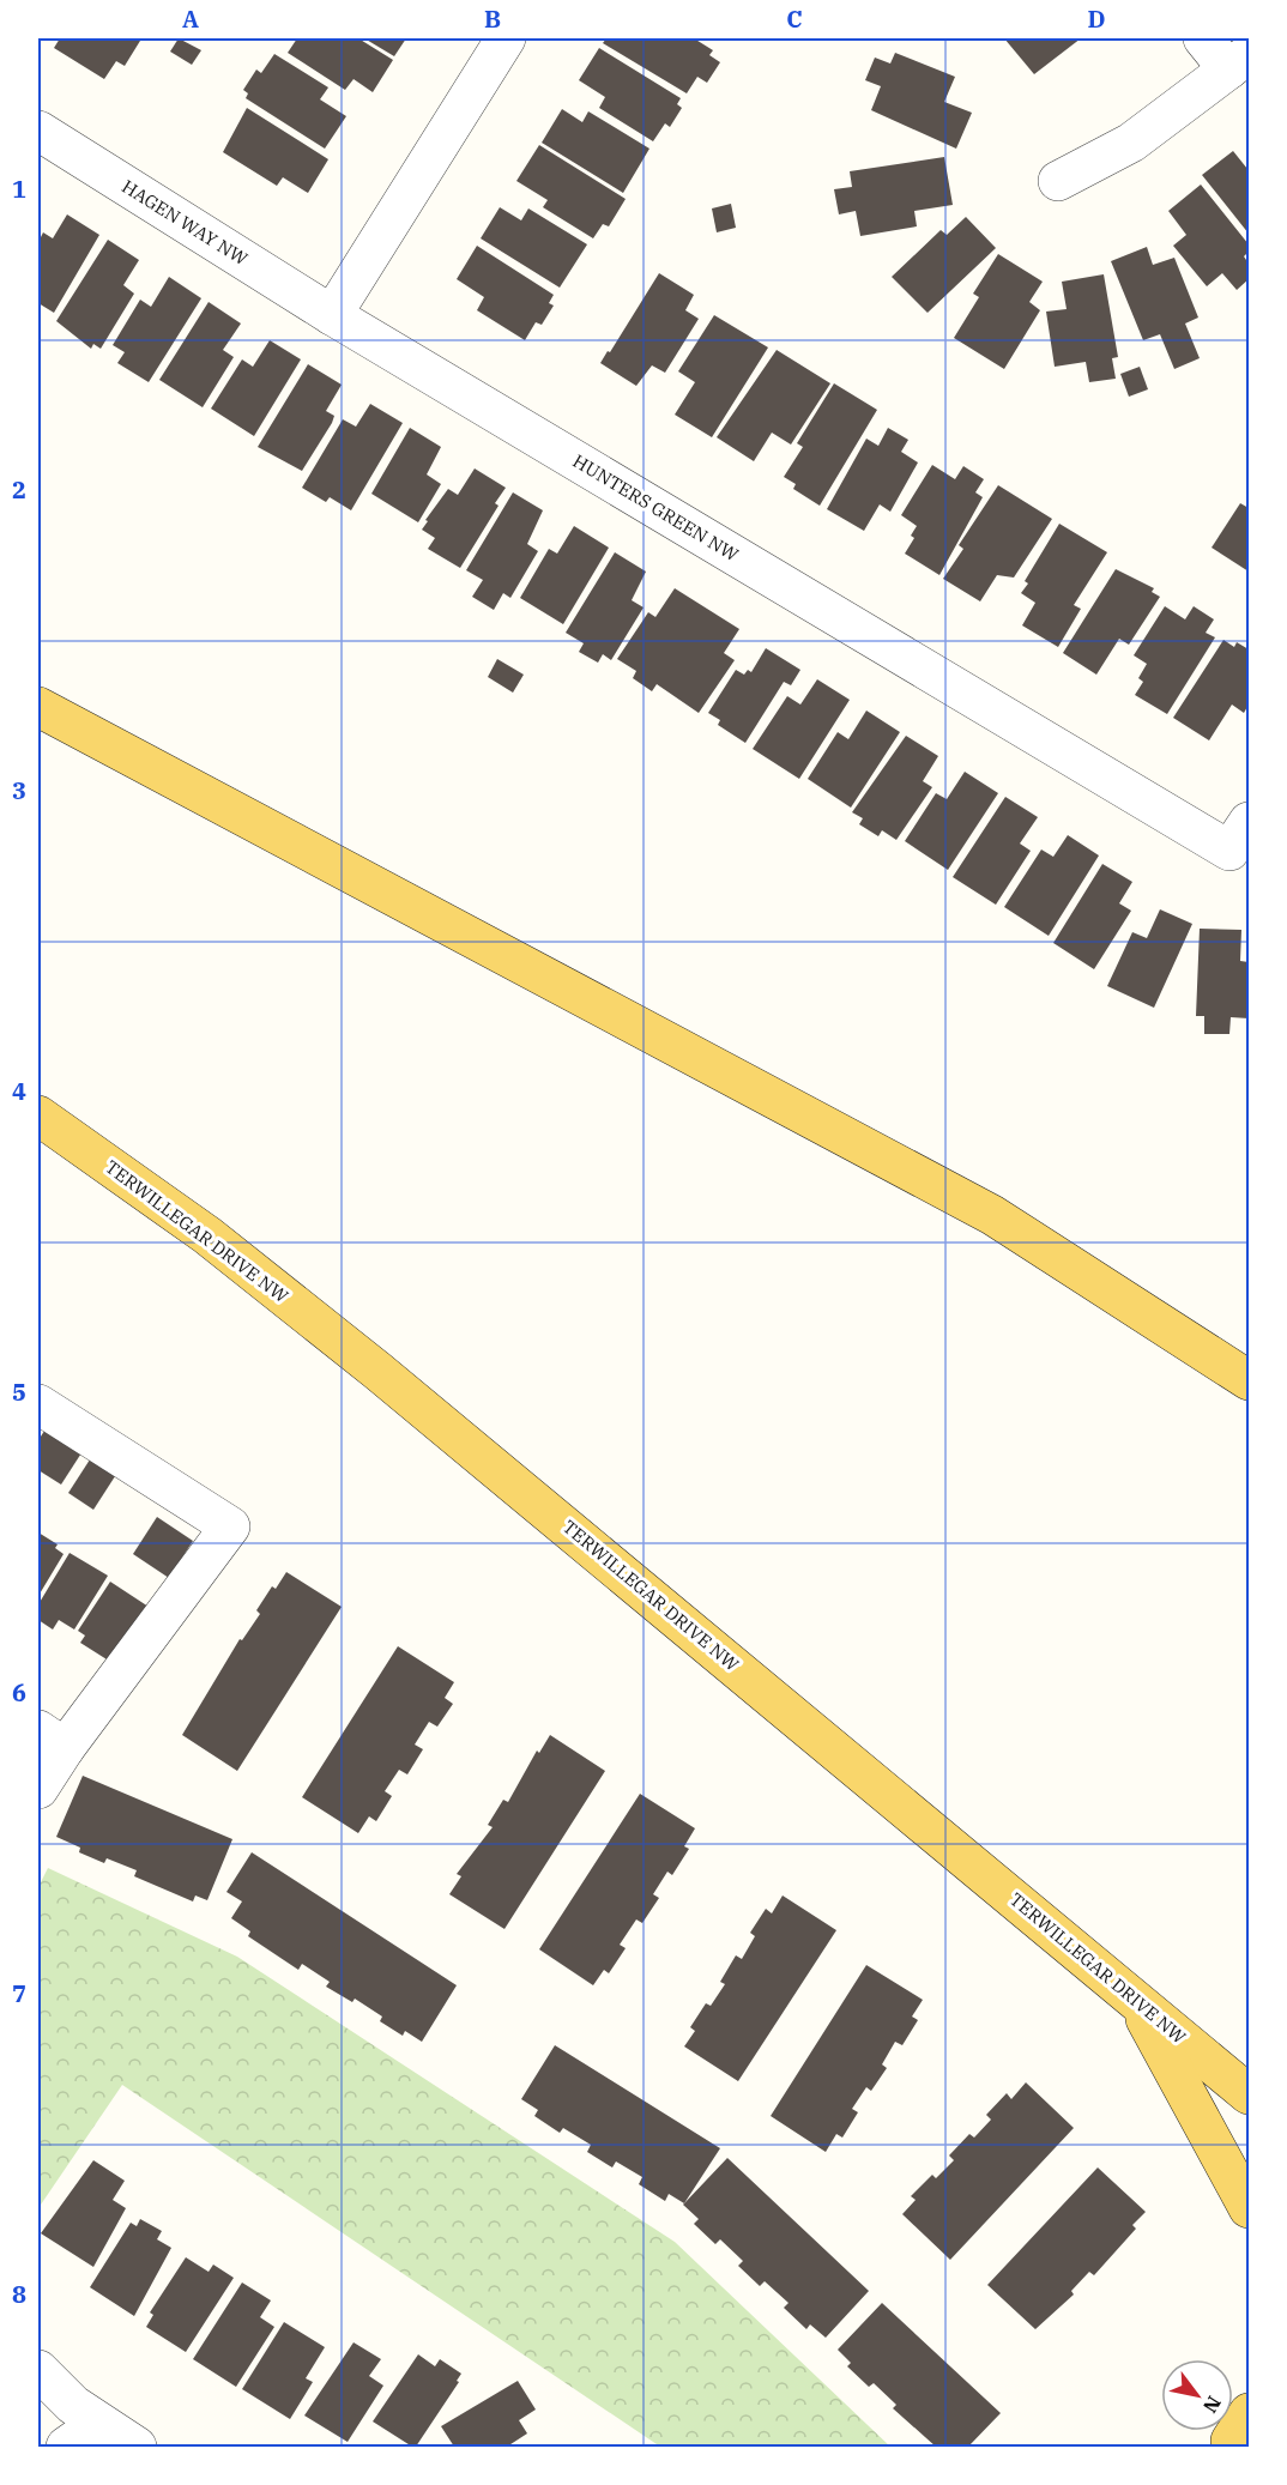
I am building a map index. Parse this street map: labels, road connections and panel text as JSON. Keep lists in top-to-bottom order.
{
  "streets": {
    "main road": ["TERWILLEGAR DRIVE NW"],
    "street": ["HAGEN WAY NW", "HUNTERS GREEN NW"]
  },
  "crossings": [
    ["HAGEN WAY NW", "HUNTERS GREEN NW"]
  ],
  "north": "bottom right",
  "grid": {
    "columns": [
      "A",
      "B",
      "C",
      "D"
    ],
    "rows": [
      "1",
      "2",
      "3",
      "4",
      "5",
      "6",
      "7",
      "8"
    ]
  }
}
